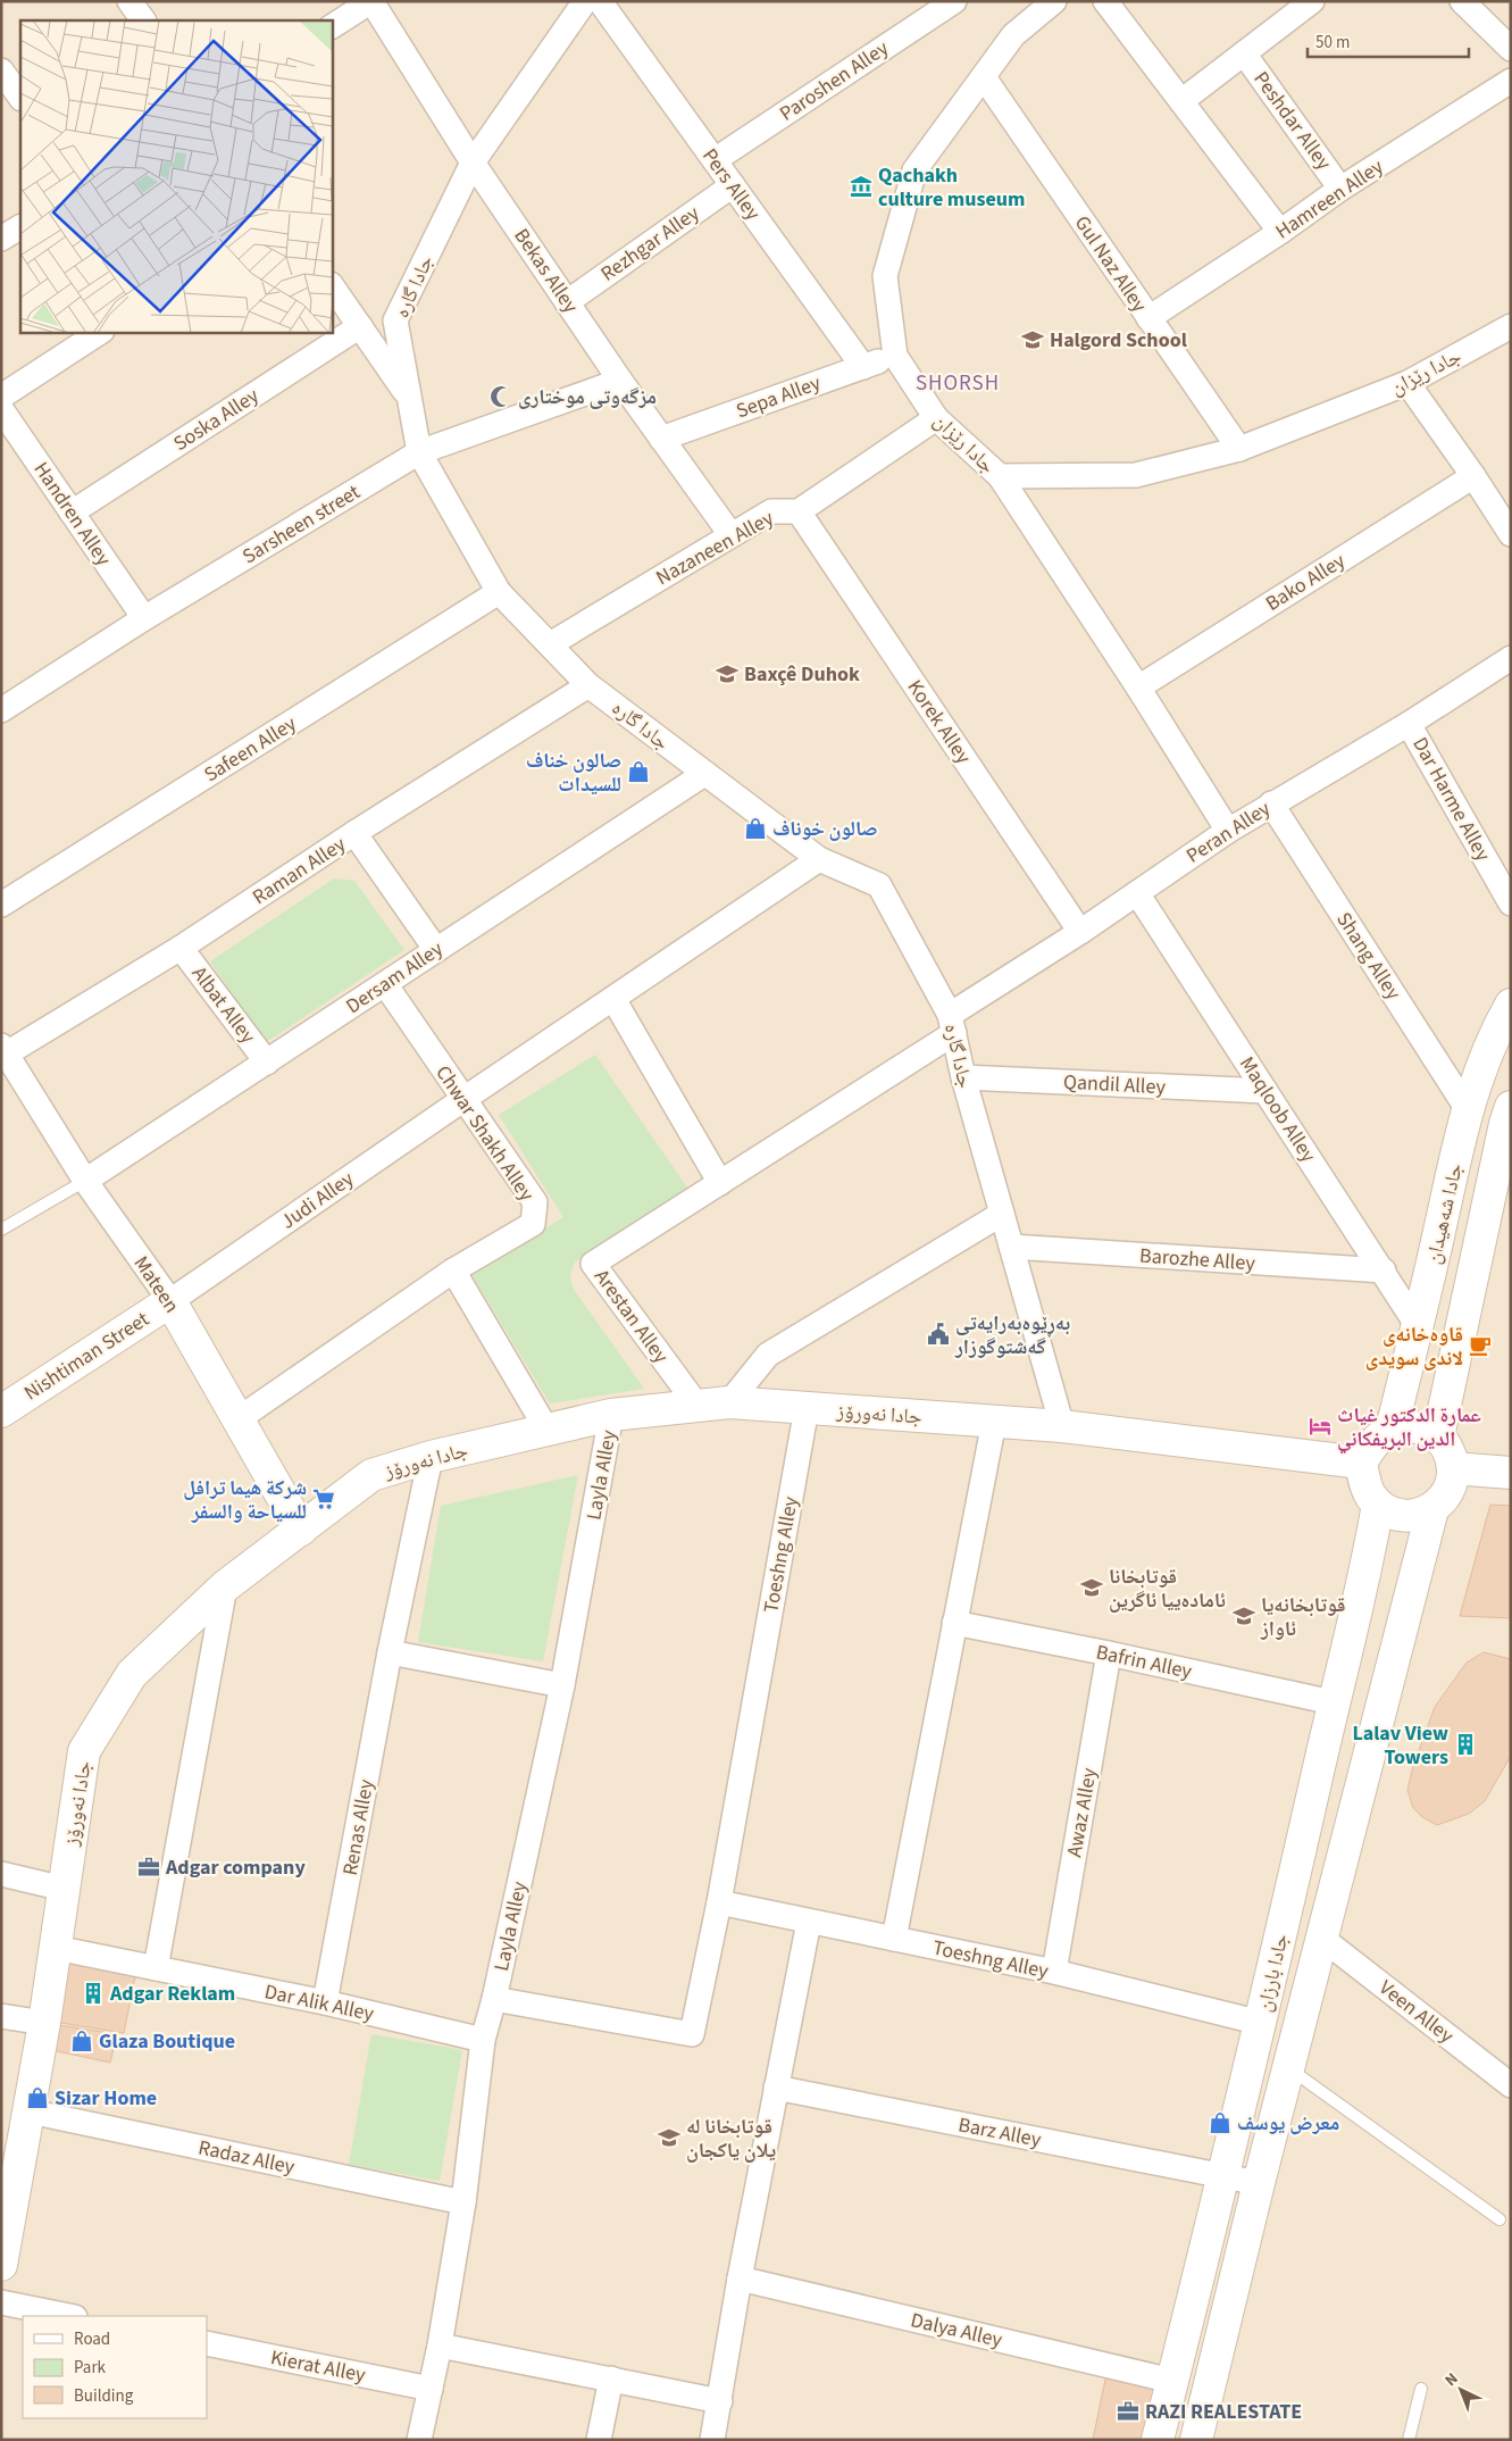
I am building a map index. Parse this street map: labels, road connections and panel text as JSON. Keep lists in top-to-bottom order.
{
  "streets": {
    "main road": [
      "جادا شەهیدان",
      "Mateen",
      "Nishtiman Street",
      "جادا نەورۆز",
      "جادا بارزان"
    ],
    "street": [
      "Paroshen Alley",
      "Peshdar Alley",
      "Pers Alley",
      "Hamreen Alley",
      "Rezhgar Alley",
      "Gul Naz Alley",
      "Bekas Alley",
      "جادا گارە",
      "جادا رێزان",
      "Sepa Alley",
      "Soska Alley",
      "Handren Alley",
      "Sarsheen street",
      "Nazaneen Alley",
      "Bako Alley",
      "Korek Alley",
      "Safeen Alley",
      "Dar Harme Alley",
      "Peran Alley",
      "Raman Alley",
      "Shang Alley",
      "Dersam Alley",
      "Albat Alley",
      "Qandil Alley",
      "Maqloob Alley",
      "Chwar Shakh Alley",
      "Judi Alley",
      "Barozhe Alley",
      "Arestan Alley",
      "Layla Alley",
      "Toeshng Alley",
      "Bafrin Alley",
      "Awaz Alley",
      "Renas Alley",
      "Dar Alik Alley",
      "Veen Alley",
      "Barz Alley",
      "Radaz Alley",
      "Dalya Alley",
      "Kierat Alley"
    ]
  },
  "crossings": [
    ["Paroshen Alley", "Pers Alley"],
    ["Peshdar Alley", "Hamreen Alley"],
    ["Pers Alley", "Rezhgar Alley"],
    ["Pers Alley", "Sepa Alley"],
    ["Hamreen Alley", "Gul Naz Alley"],
    ["Rezhgar Alley", "Bekas Alley"],
    ["Gul Naz Alley", "جادا رێزان"],
    ["Bekas Alley", "جادا گارە"],
    ["Bekas Alley", "Sepa Alley"],
    ["Bekas Alley", "Sarsheen street"],
    ["Bekas Alley", "Nazaneen Alley"],
    ["جادا گارە", "Sarsheen street"],
    ["جادا گارە", "Nazaneen Alley"],
    ["جادا گارە", "Safeen Alley"],
    ["جادا گارە", "Peran Alley"],
    ["جادا گارە", "Raman Alley"],
    ["جادا گارە", "Dersam Alley"],
    ["جادا گارە", "Qandil Alley"],
    ["جادا گارە", "Judi Alley"],
    ["جادا گارە", "Barozhe Alley"],
    ["جادا گارە", "Arestan Alley"],
    ["جادا گارە", "جادا نەورۆز"],
    ["جادا رێزان", "Sepa Alley"],
    ["جادا رێزان", "Nazaneen Alley"],
    ["Soska Alley", "Handren Alley"],
    ["Handren Alley", "Sarsheen street"],
    ["Nazaneen Alley", "Korek Alley"],
    ["Korek Alley", "Peran Alley"],
    ["Dar Harme Alley", "Peran Alley"],
    ["Peran Alley", "Shang Alley"],
    ["Peran Alley", "Maqloob Alley"],
    ["Peran Alley", "Arestan Alley"],
    ["Raman Alley", "Albat Alley"],
    ["Raman Alley", "Mateen"],
    ["Shang Alley", "جادا شەهیدان"],
    ["Dersam Alley", "Albat Alley"],
    ["Dersam Alley", "Chwar Shakh Alley"],
    ["Dersam Alley", "Mateen"],
    ["Qandil Alley", "Maqloob Alley"],
    ["Maqloob Alley", "جادا شەهیدان"],
    ["Maqloob Alley", "Barozhe Alley"],
    ["Chwar Shakh Alley", "Judi Alley"],
    ["Judi Alley", "Mateen"],
    ["Judi Alley", "Nishtiman Street"],
    ["جادا شەهیدان", "جادا نەورۆز"],
    ["جادا شەهیدان", "جادا بارزان"],
    ["Mateen", "Nishtiman Street"],
    ["Mateen", "جادا نەورۆز"],
    ["Arestan Alley", "جادا نەورۆز"],
    ["جادا نەورۆز", "Layla Alley"],
    ["جادا نەورۆز", "Toeshng Alley"],
    ["جادا نەورۆز", "Renas Alley"],
    ["جادا نەورۆز", "جادا بارزان"],
    ["جادا نەورۆز", "Dar Alik Alley"],
    ["جادا نەورۆز", "Radaz Alley"],
    ["Layla Alley", "Toeshng Alley"],
    ["Layla Alley", "Dar Alik Alley"],
    ["Layla Alley", "Radaz Alley"],
    ["Layla Alley", "Kierat Alley"],
    ["Toeshng Alley", "Awaz Alley"],
    ["Toeshng Alley", "جادا بارزان"],
    ["Bafrin Alley", "Awaz Alley"],
    ["Bafrin Alley", "جادا بارزان"],
    ["Renas Alley", "Dar Alik Alley"],
    ["جادا بارزان", "Veen Alley"],
    ["جادا بارزان", "Barz Alley"],
    ["جادا بارزان", "Dalya Alley"]
  ],
  "districts": ["SHORSH"],
  "places": {
    "museum": ["Qachakh culture museum"],
    "school or university": [
      "Halgord School",
      "Baxçê Duhok",
      "قوتابخانا ئامادەییا ئاگرین",
      "قوتابخانەیا ئاواز",
      "قوتابخانا له يلان ياكجان"
    ],
    "mosque": ["مزگەوتی موختاری"],
    "shop": [
      "صالون خناف للسيدات",
      "صالون خوناف",
      "Glaza Boutique",
      "Sizar Home",
      "معرض يوسف"
    ],
    "public building": ["بەڕێوەبەرایەتی گەشتوگوزار"],
    "cafe": ["قاوەخانەی لاندی سویدی"],
    "hotel": ["عمارة الدكتور غياث الدين البريفكاني"],
    "supermarket": ["شركة هيما ترافل للسياحة والسفر"],
    "building": ["Lalav View Towers", "Adgar Reklam"],
    "office": ["Adgar company", "RAZI REALESTATE"]
  },
  "legend": ["Road", "Park", "Building"],
  "scale_bar": "50 m",
  "north": "top left"
}
